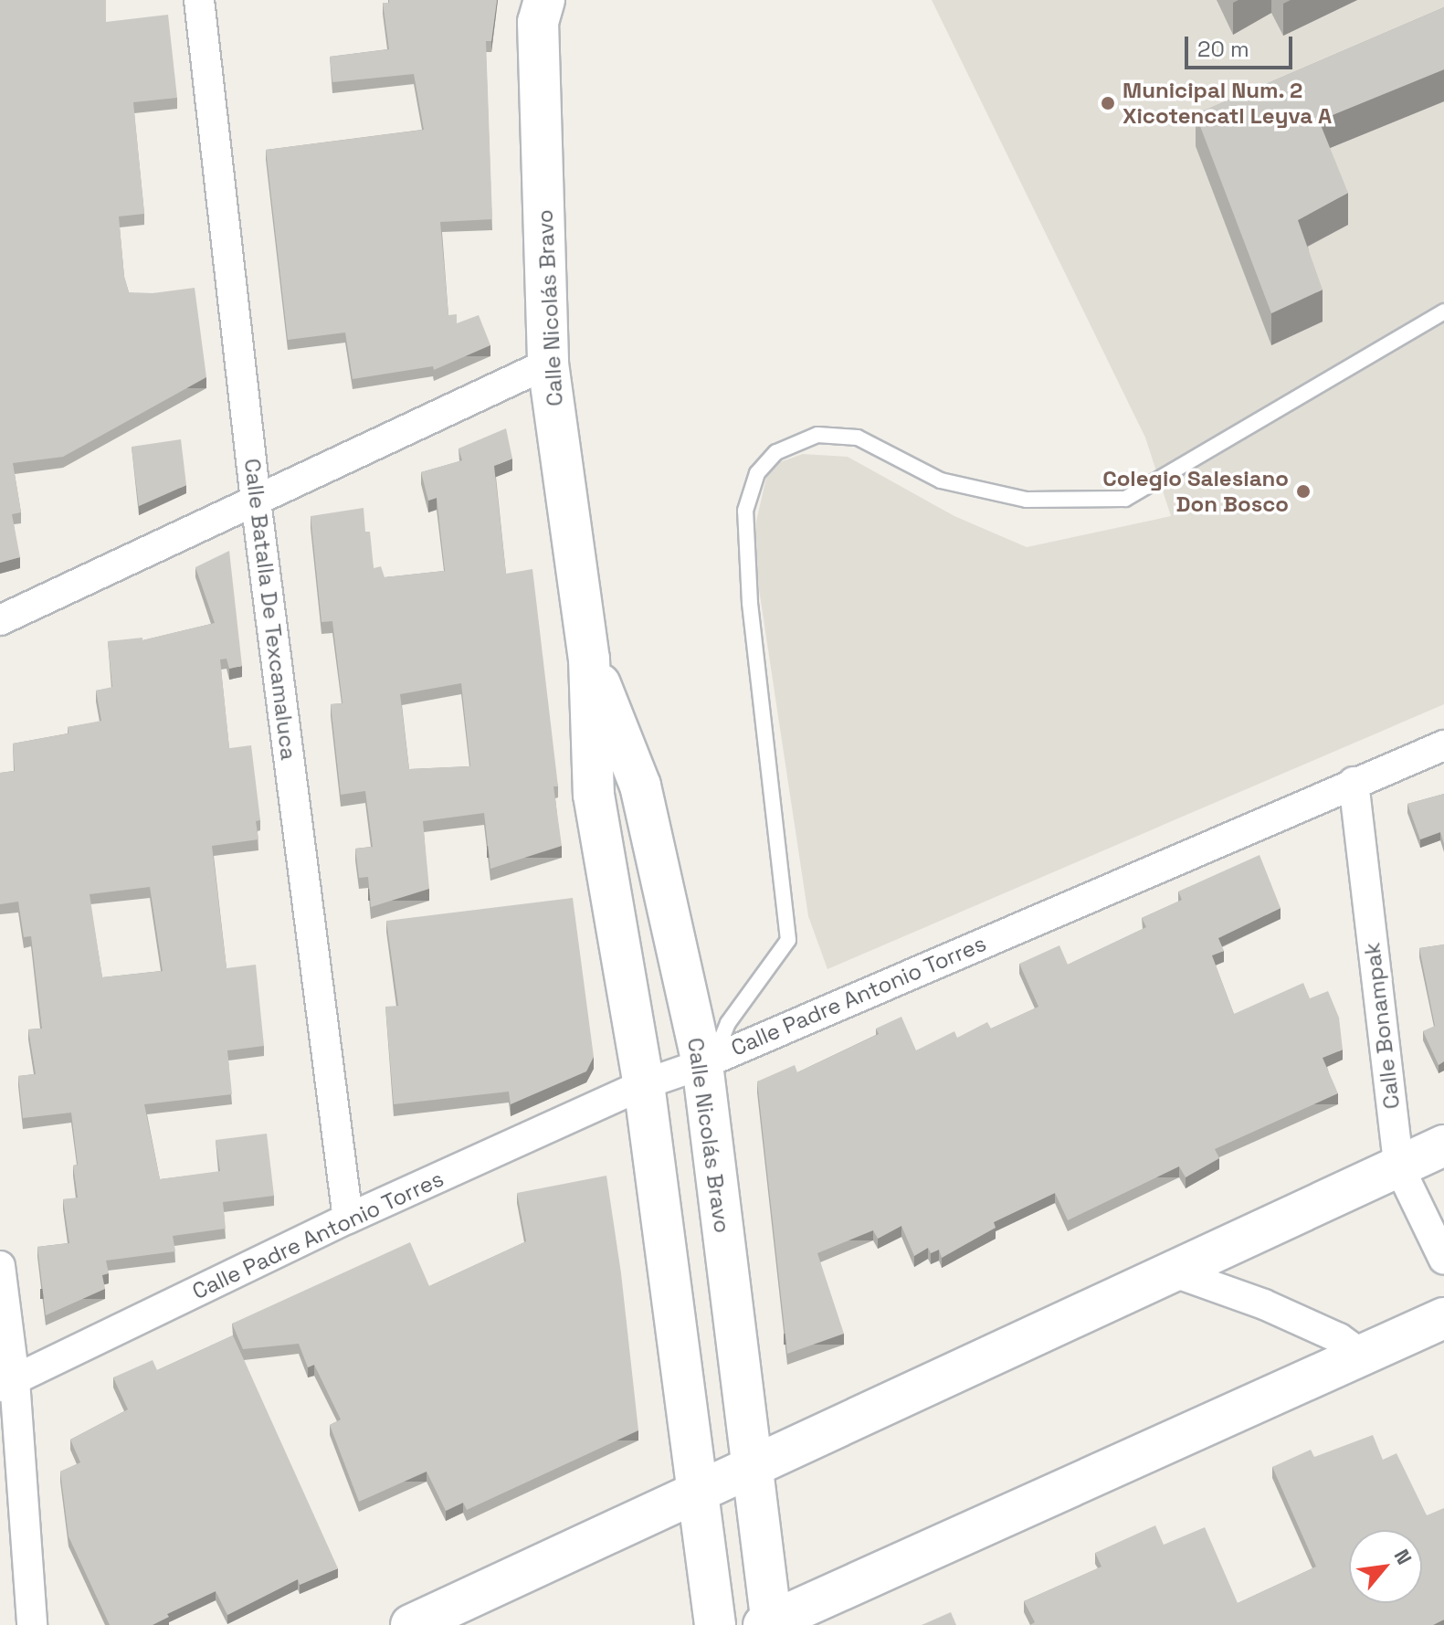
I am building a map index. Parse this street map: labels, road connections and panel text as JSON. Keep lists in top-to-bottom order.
{
  "streets": {
    "main road": ["Calle Nicolás Bravo"],
    "street": ["Calle Batalla De Texcamaluca", "Calle Padre Antonio Torres", "Calle Bonampak"]
  },
  "crossings": [
    ["Calle Nicolás Bravo", "Calle Padre Antonio Torres"],
    ["Calle Batalla De Texcamaluca", "Calle Padre Antonio Torres"],
    ["Calle Padre Antonio Torres", "Calle Bonampak"]
  ],
  "places": ["Municipal Num. 2 Xicotencatl Leyva A", "Colegio Salesiano Don Bosco"],
  "scale_bar": "20 m",
  "north": "top right"
}
